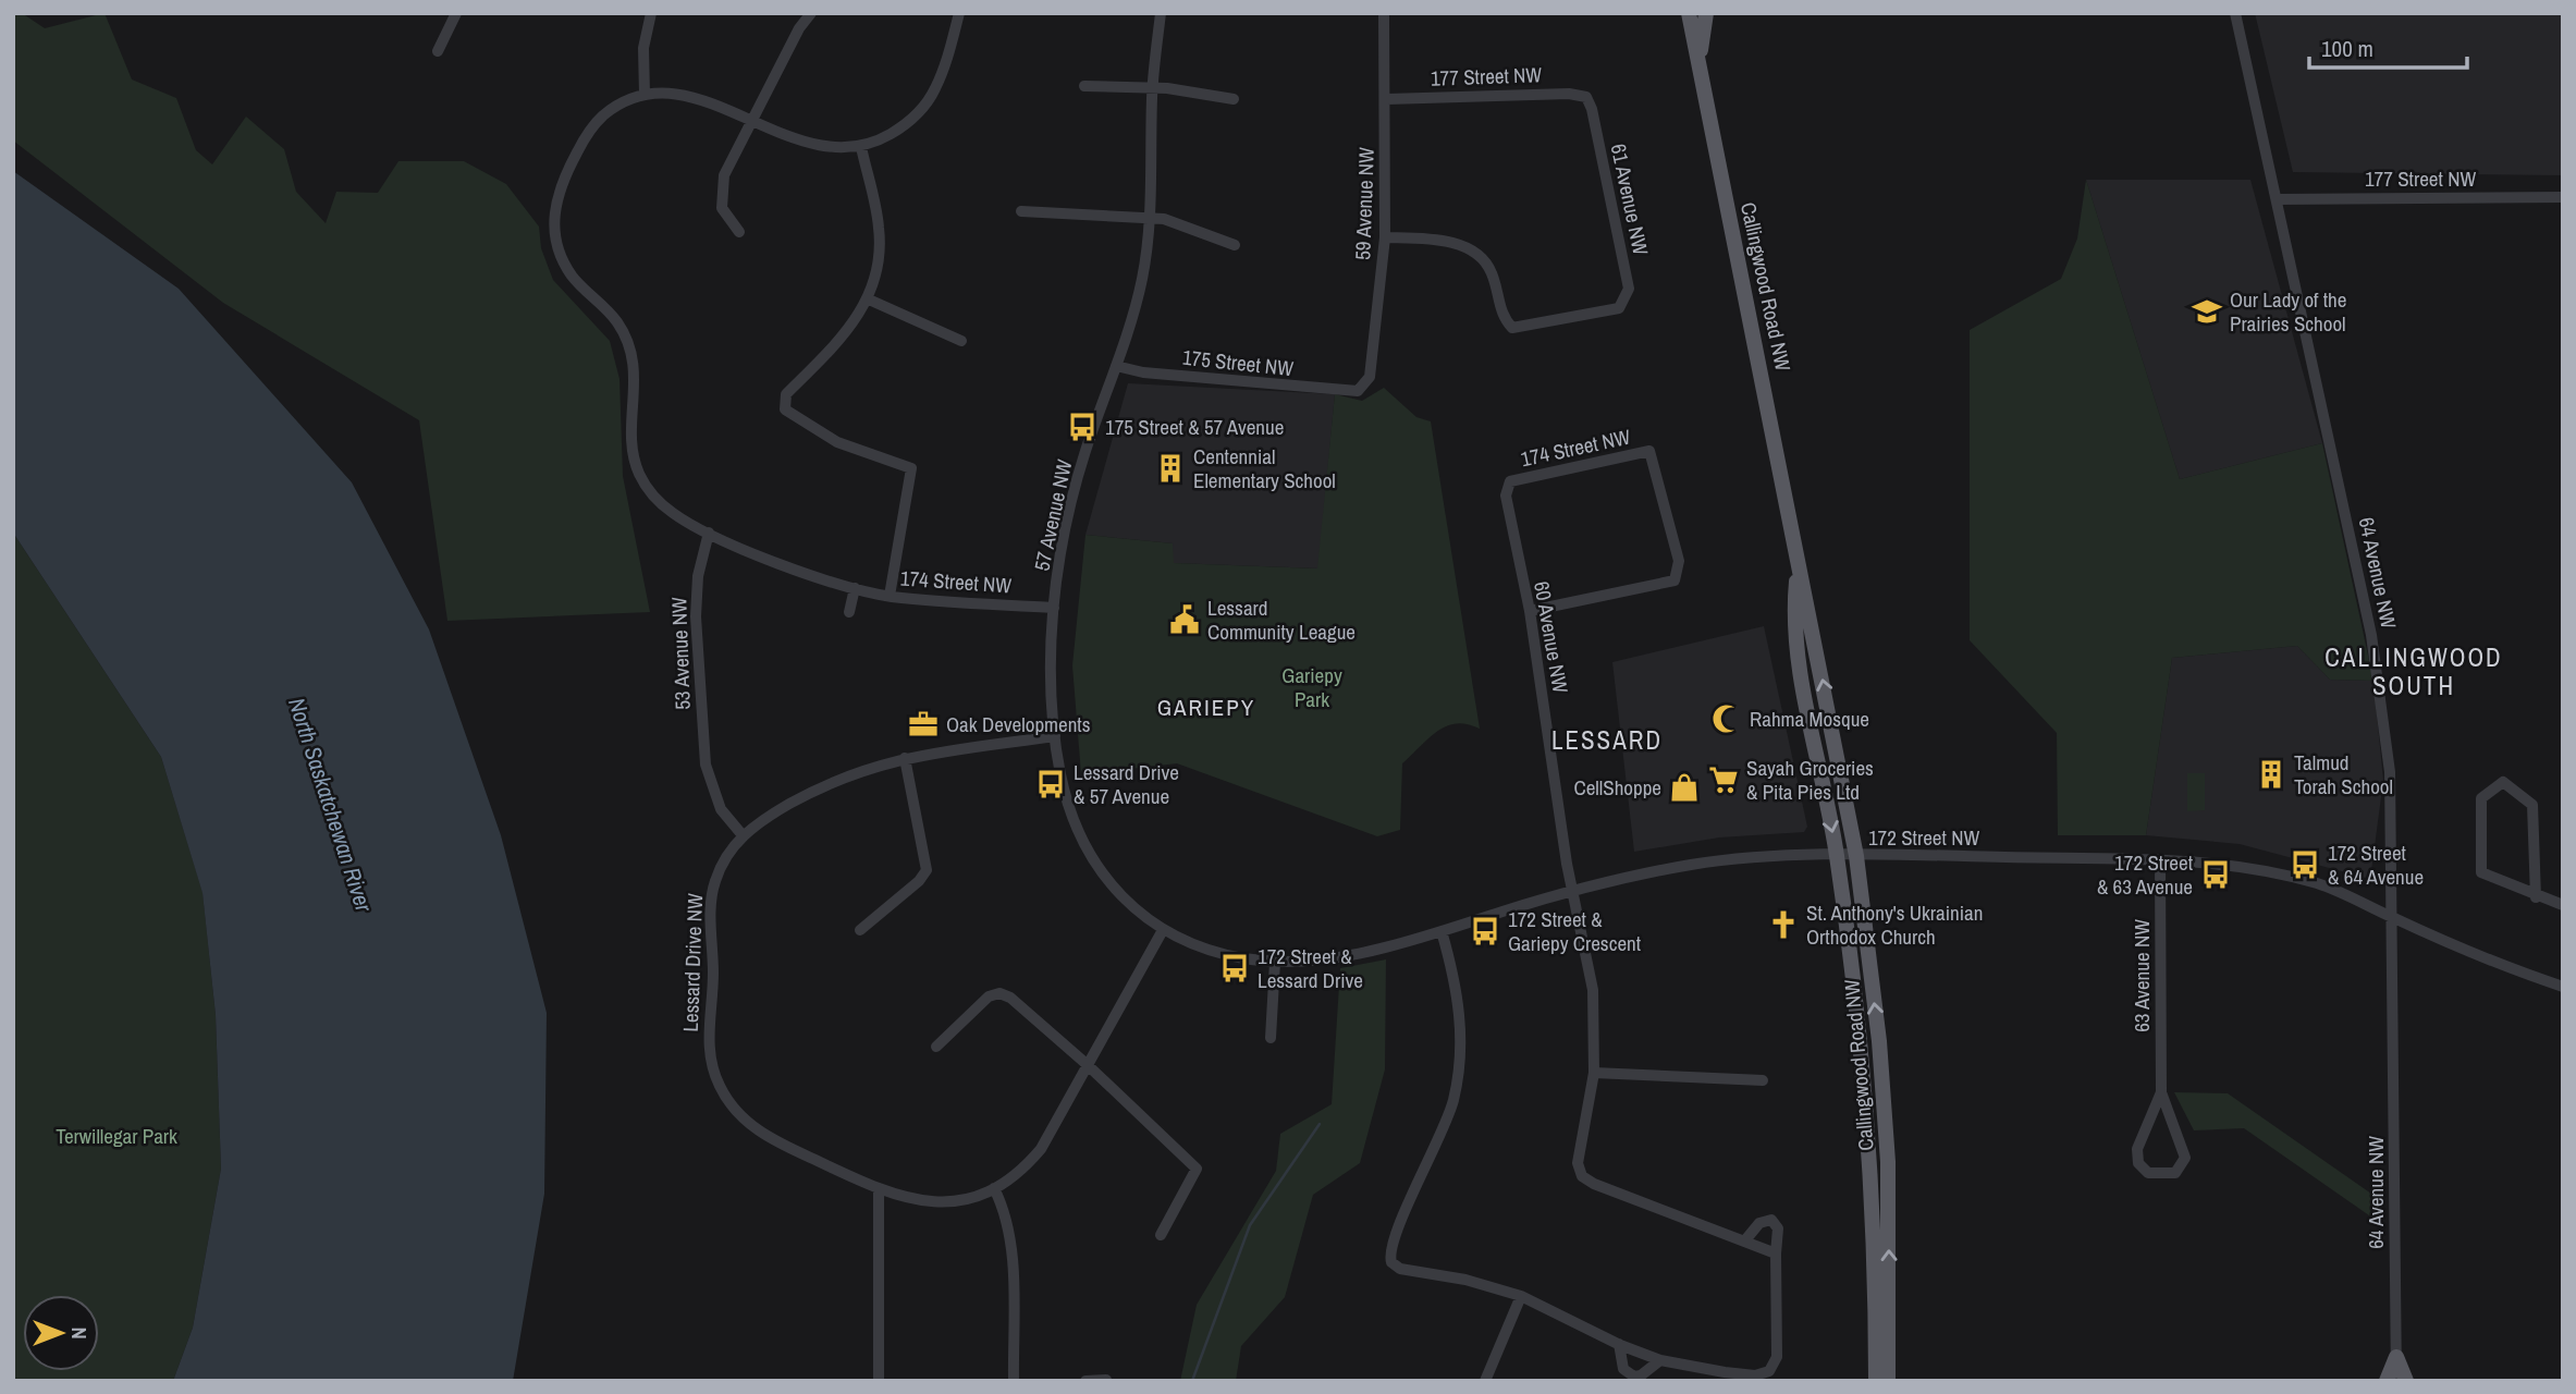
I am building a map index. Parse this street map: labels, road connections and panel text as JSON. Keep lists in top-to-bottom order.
{
  "streets": {
    "main road": ["Callingwood Road NW"],
    "street": [
      "177 Street NW",
      "61 Avenue NW",
      "59 Avenue NW",
      "175 Street NW",
      "174 Street NW",
      "57 Avenue NW",
      "64 Avenue NW",
      "60 Avenue NW",
      "53 Avenue NW",
      "172 Street NW",
      "Lessard Drive NW",
      "63 Avenue NW"
    ]
  },
  "crossings": [
    ["177 Street NW", "61 Avenue NW"],
    ["177 Street NW", "59 Avenue NW"],
    ["177 Street NW", "64 Avenue NW"],
    ["61 Avenue NW", "59 Avenue NW"],
    ["59 Avenue NW", "175 Street NW"],
    ["Callingwood Road NW", "172 Street NW"],
    ["175 Street NW", "57 Avenue NW"],
    ["174 Street NW", "57 Avenue NW"],
    ["174 Street NW", "60 Avenue NW"],
    ["174 Street NW", "53 Avenue NW"],
    ["57 Avenue NW", "172 Street NW"],
    ["57 Avenue NW", "Lessard Drive NW"],
    ["64 Avenue NW", "172 Street NW"],
    ["60 Avenue NW", "172 Street NW"],
    ["53 Avenue NW", "Lessard Drive NW"],
    ["172 Street NW", "Lessard Drive NW"],
    ["172 Street NW", "63 Avenue NW"]
  ],
  "districts": ["CALLINGWOOD SOUTH", "GARIEPY", "LESSARD"],
  "water": ["North Saskatchewan River"],
  "parks": ["Gariepy Park", "Terwillegar Park"],
  "places": {
    "school or university": ["Our Lady of the Prairies School"],
    "bus stop": [
      "175 Street & 57 Avenue",
      "Lessard Drive & 57 Avenue",
      "172 Street & 64 Avenue",
      "172 Street & 63 Avenue",
      "172 Street & Gariepy Crescent",
      "172 Street & Lessard Drive"
    ],
    "building": ["Centennial Elementary School", "Talmud Torah School"],
    "public building": ["Lessard Community League"],
    "mosque": ["Rahma Mosque"],
    "office": ["Oak Developments"],
    "supermarket": ["Sayah Groceries & Pita Pies Ltd"],
    "shop": ["CellShoppe"],
    "church": ["St. Anthony's Ukrainian Orthodox Church"]
  },
  "scale_bar": "100 m",
  "north": "right"
}
